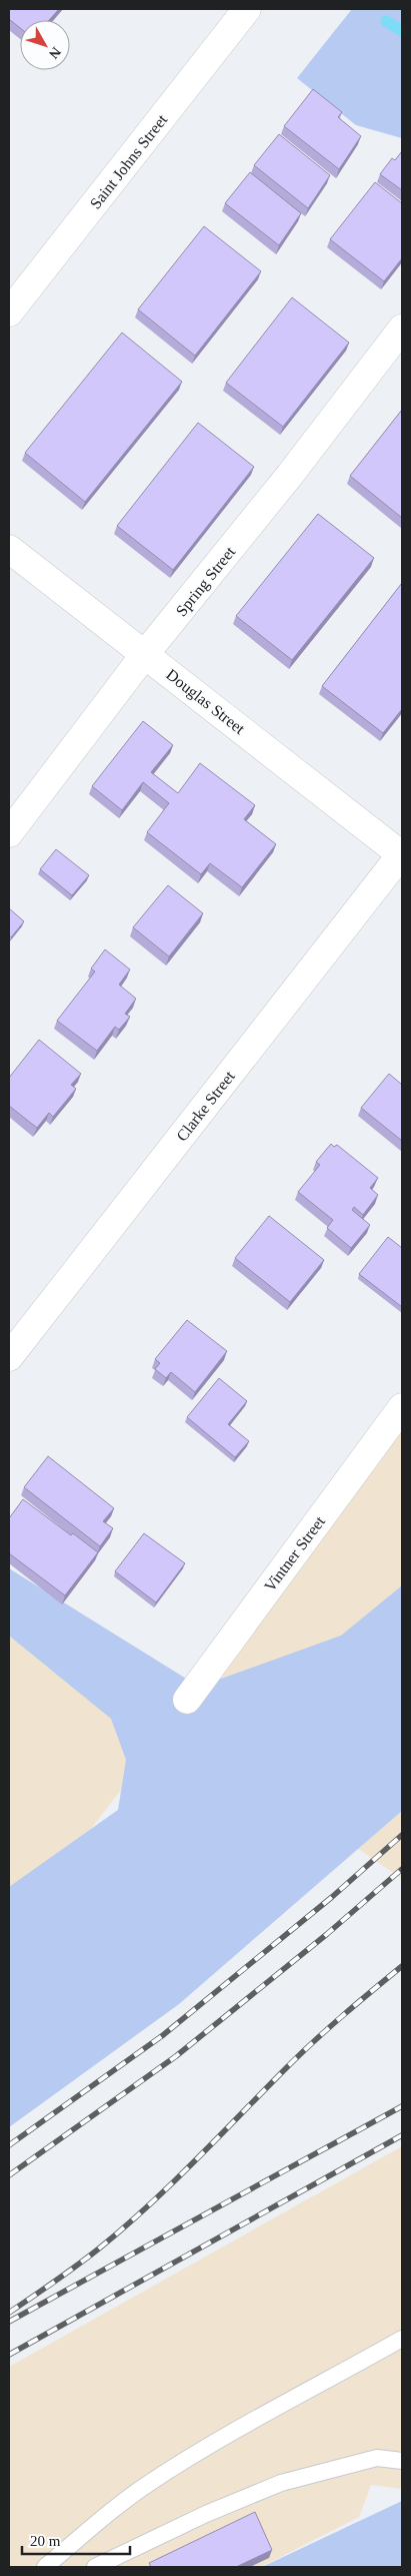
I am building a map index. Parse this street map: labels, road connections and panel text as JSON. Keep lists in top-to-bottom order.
{
  "streets": {
    "street": [
      "Saint Johns Street",
      "Spring Street",
      "Douglas Street",
      "Clarke Street",
      "Vintner Street"
    ]
  },
  "crossings": [
    ["Spring Street", "Douglas Street"],
    ["Douglas Street", "Clarke Street"]
  ],
  "scale_bar": "20 m",
  "north": "bottom right"
}
